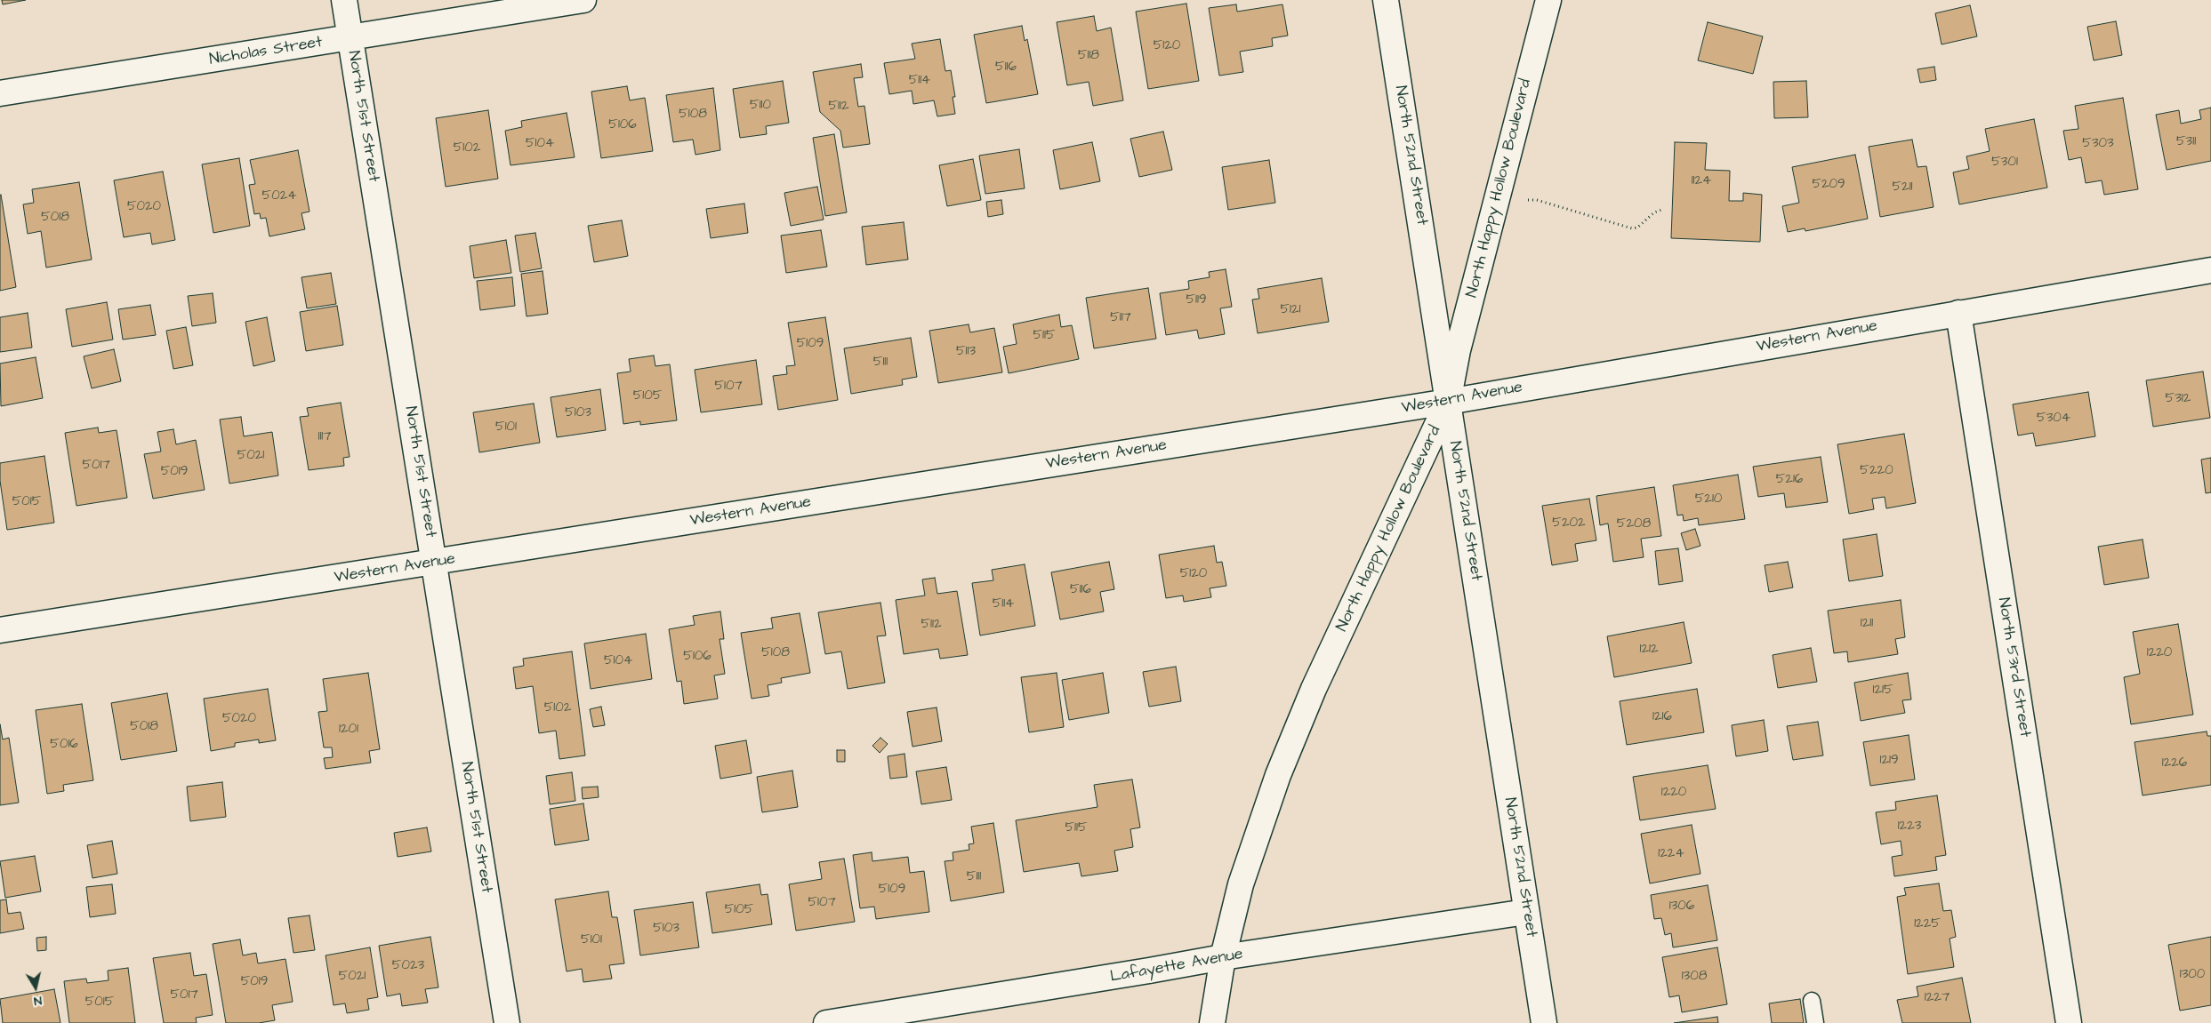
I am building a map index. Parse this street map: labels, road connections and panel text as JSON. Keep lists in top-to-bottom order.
{
  "streets": {
    "street": [
      "Nicholas Street",
      "North 51st Street",
      "North 52nd Street",
      "North Happy Hollow Boulevard",
      "Western Avenue",
      "North 53rd Street",
      "Lafayette Avenue"
    ]
  },
  "crossings": [
    ["Nicholas Street", "North 51st Street"],
    ["North 51st Street", "Western Avenue"],
    ["North 52nd Street", "North Happy Hollow Boulevard"],
    ["North 52nd Street", "Western Avenue"],
    ["North 52nd Street", "Lafayette Avenue"],
    ["North Happy Hollow Boulevard", "Western Avenue"],
    ["North Happy Hollow Boulevard", "Lafayette Avenue"],
    ["Western Avenue", "North 53rd Street"]
  ],
  "house_numbers": [
    "5120",
    "5118",
    "5116",
    "5114",
    "5110",
    "5112",
    "5108",
    "5106",
    "5311",
    "5104",
    "5303",
    "5102",
    "5301",
    "1124",
    "5209",
    "5211",
    "5024",
    "5020",
    "5018",
    "5119",
    "5121",
    "5117",
    "5115",
    "5109",
    "5113",
    "5111",
    "5107",
    "5105",
    "5312",
    "5103",
    "5304",
    "5101",
    "1117",
    "5021",
    "5017",
    "5220",
    "5019",
    "5216",
    "5210",
    "5015",
    "5202",
    "5208",
    "5120",
    "5116",
    "5114",
    "1211",
    "5112",
    "1212",
    "5108",
    "1220",
    "5106",
    "5104",
    "1215",
    "5102",
    "1216",
    "5020",
    "5018",
    "1201",
    "5016",
    "1219",
    "1226",
    "1220",
    "1223",
    "5115",
    "1224",
    "5111",
    "5109",
    "5107",
    "1306",
    "5105",
    "1225",
    "5103",
    "5101",
    "5023",
    "1300",
    "5021",
    "1308",
    "5019",
    "5017",
    "1227",
    "5015"
  ],
  "north": "bottom"
}
